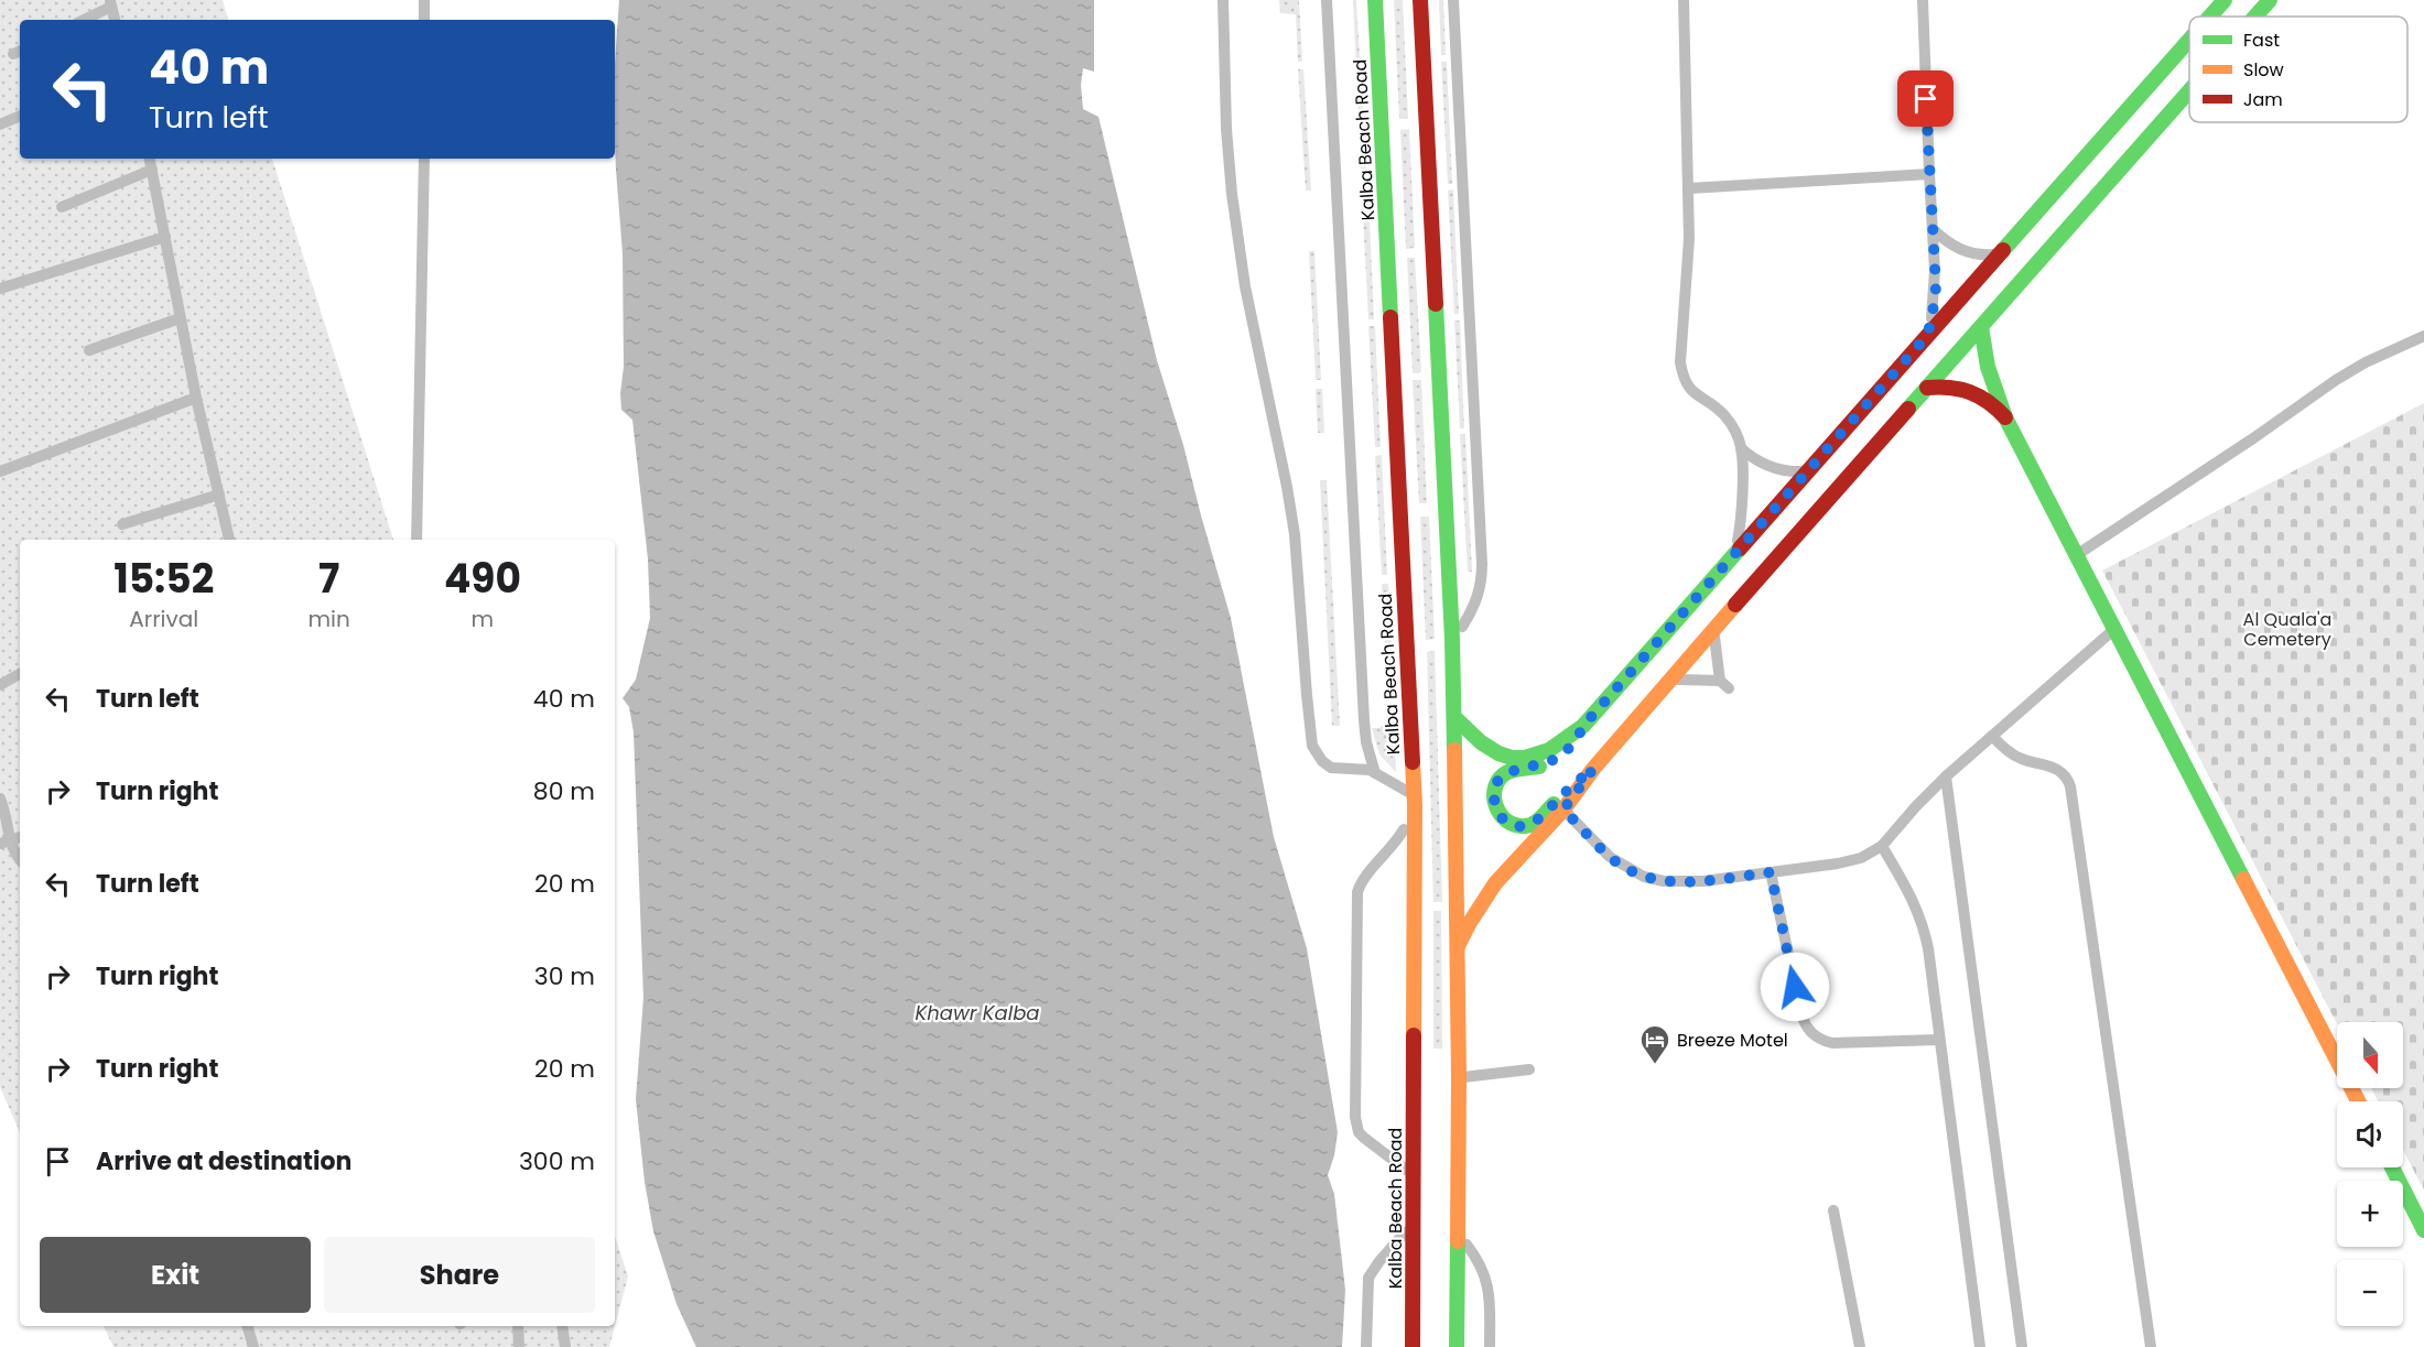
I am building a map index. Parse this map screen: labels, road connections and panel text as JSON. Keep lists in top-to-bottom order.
{
  "streets": {
    "main road": ["Kalba Beach Road"]
  },
  "water": ["Khawr Kalba"],
  "parks": ["Al Quala'a Cemetery"],
  "places": {
    "hotel": ["Breeze Motel"]
  },
  "legend": ["Fast", "Slow", "Jam"],
  "north": "bottom",
  "page": {
    "turn": ["40 m", "Turn left"],
    "eta": [
      "15:52",
      "Arrival",
      "7",
      "min",
      "490",
      "m"
    ],
    "list": [
      {
        "name": "Turn left",
        "value": "40 m"
      },
      {
        "name": "Turn right",
        "value": "80 m"
      },
      {
        "name": "Turn left",
        "value": "20 m"
      },
      {
        "name": "Turn right",
        "value": "30 m"
      },
      {
        "name": "Turn right",
        "value": "20 m"
      },
      {
        "name": "Arrive at destination",
        "value": "300 m"
      }
    ],
    "map_buttons": ["+", "−"],
    "buttons": ["Exit", "Share"]
  }
}
